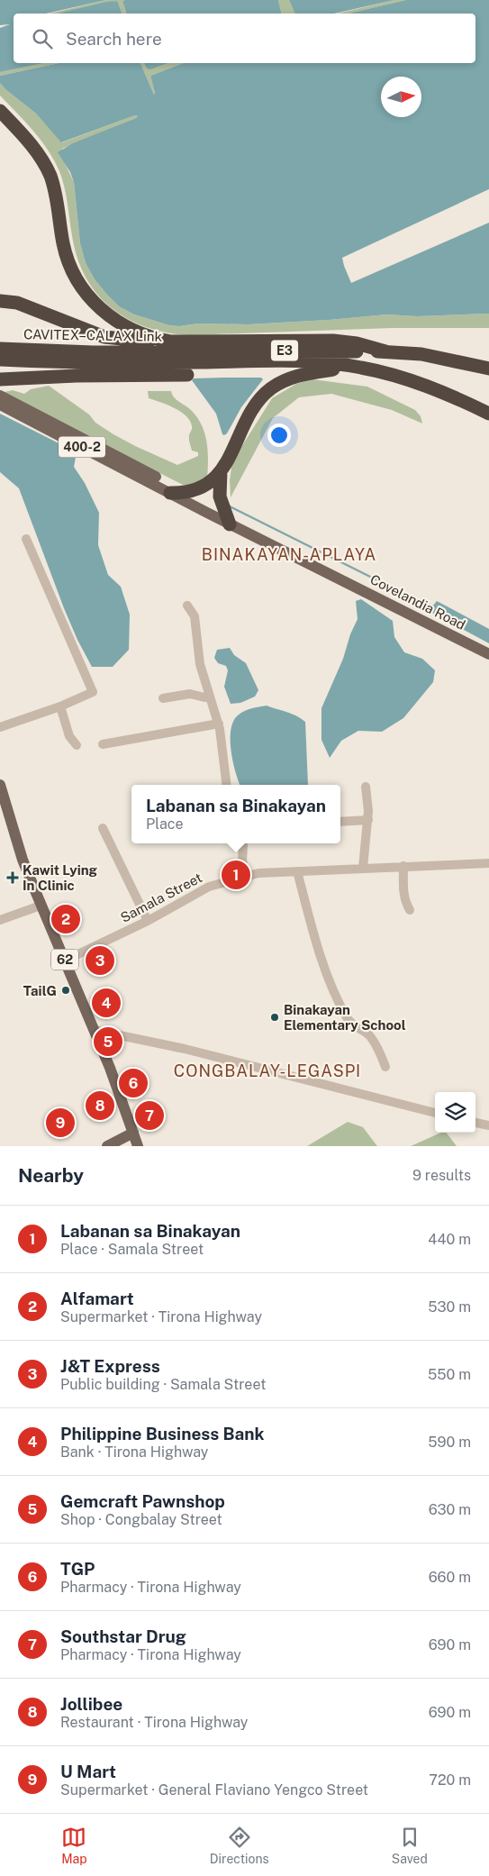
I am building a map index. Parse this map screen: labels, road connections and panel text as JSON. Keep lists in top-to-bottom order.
{
  "streets": {
    "highway": ["CAVITEX–CALAX Link", "E3"],
    "main road": ["400-2", "Covelandia Road", "62"],
    "street": ["Samala Street"]
  },
  "crossings": [
    ["CAVITEX–CALAX Link", "E3"],
    ["Samala Street", "62"]
  ],
  "districts": ["BINAKAYAN-APLAYA", "CONGBALAY-LEGASPI"],
  "places": {
    "health": ["Kawit Lying In Clinic"],
    "other": ["TailG", "Binakayan Elementary School"]
  },
  "north": "right",
  "page": {
    "search": "Search here",
    "popup": ["Labanan sa Binakayan", "Place"],
    "pins": [
      "1",
      "2",
      "3",
      "4",
      "5",
      "6",
      "8",
      "7",
      "9"
    ],
    "heading": ["Nearby", "9 results"],
    "list": [
      {
        "mark": "1",
        "name": "Labanan sa Binakayan",
        "note": "Place · Samala Street",
        "value": "440 m"
      },
      {
        "mark": "2",
        "name": "Alfamart",
        "note": "Supermarket · Tirona Highway",
        "value": "530 m"
      },
      {
        "mark": "3",
        "name": "J&T Express",
        "note": "Public building · Samala Street",
        "value": "550 m"
      },
      {
        "mark": "4",
        "name": "Philippine Business Bank",
        "note": "Bank · Tirona Highway",
        "value": "590 m"
      },
      {
        "mark": "5",
        "name": "Gemcraft Pawnshop",
        "note": "Shop · Congbalay Street",
        "value": "630 m"
      },
      {
        "mark": "6",
        "name": "TGP",
        "note": "Pharmacy · Tirona Highway",
        "value": "660 m"
      },
      {
        "mark": "7",
        "name": "Southstar Drug",
        "note": "Pharmacy · Tirona Highway",
        "value": "690 m"
      },
      {
        "mark": "8",
        "name": "Jollibee",
        "note": "Restaurant · Tirona Highway",
        "value": "690 m"
      },
      {
        "mark": "9",
        "name": "U Mart",
        "note": "Supermarket · General Flaviano Yengco Street",
        "value": "720 m"
      }
    ],
    "nav": ["Map", "Directions", "Saved"]
  }
}
